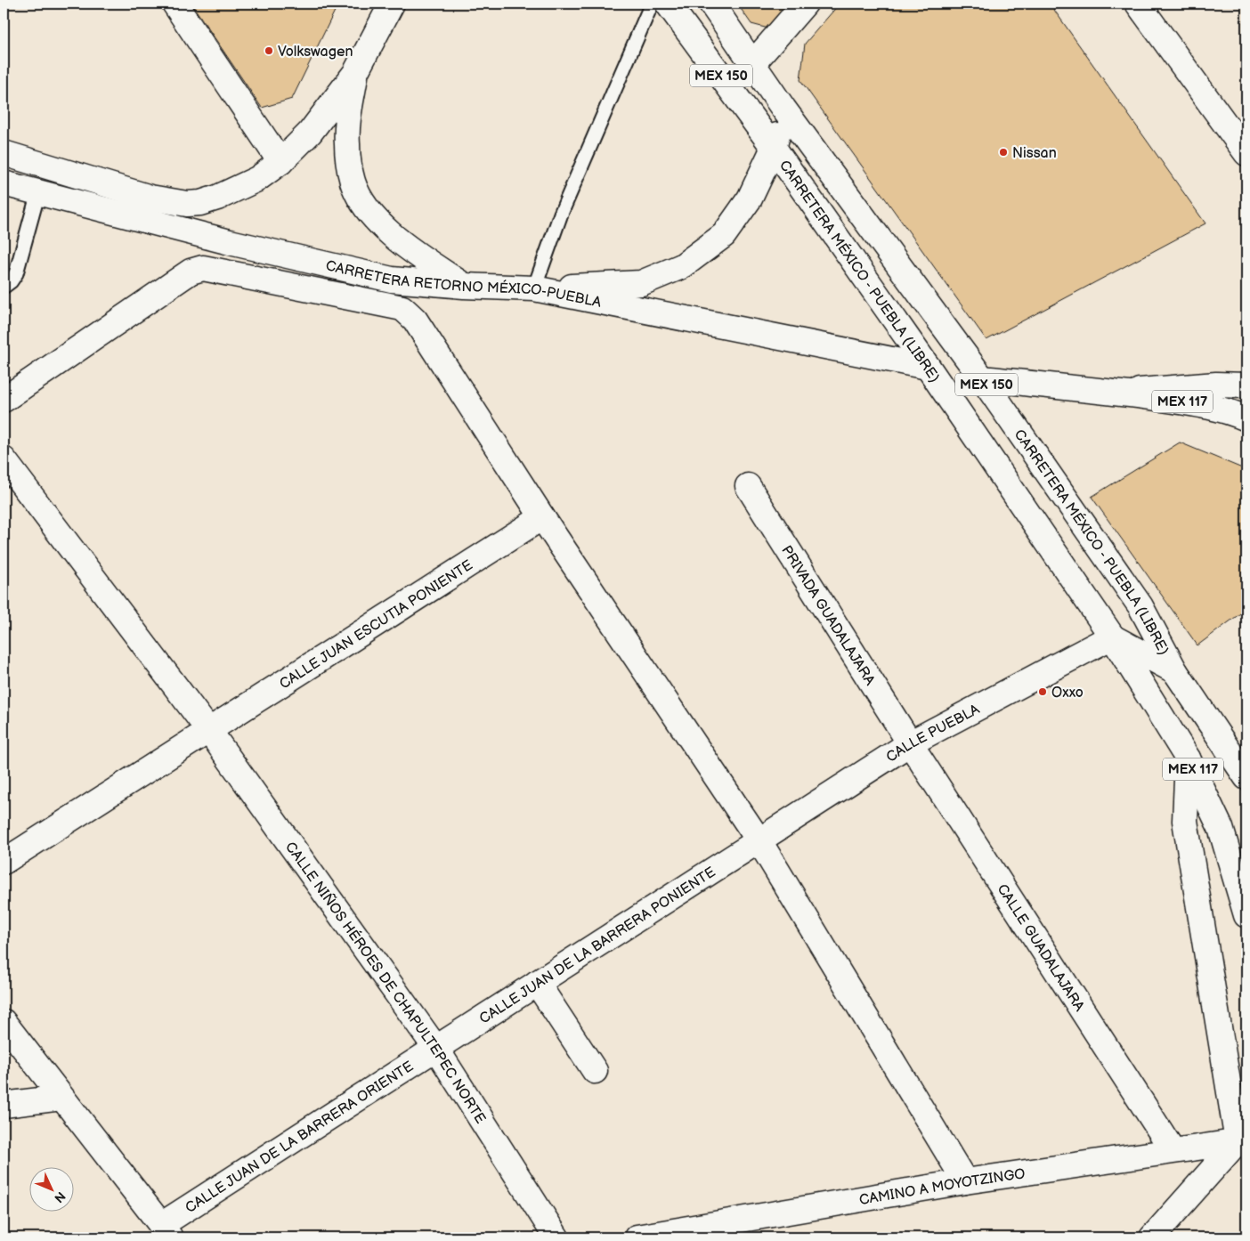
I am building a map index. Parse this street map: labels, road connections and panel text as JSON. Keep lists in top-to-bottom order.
{
  "streets": {
    "street": [
      "MEX 150",
      "CARRETERA MÉXICO - PUEBLA (LIBRE)",
      "CARRETERA RETORNO MÉXICO-PUEBLA",
      "MEX 117",
      "PRIVADA GUADALAJARA",
      "CALLE JUAN ESCUTIA PONIENTE",
      "CALLE PUEBLA",
      "CALLE JUAN DE LA BARRERA PONIENTE",
      "CALLE GUADALAJARA",
      "CALLE NIÑOS HÉROES DE CHAPULTEPEC NORTE",
      "CALLE JUAN DE LA BARRERA ORIENTE",
      "CAMINO A MOYOTZINGO"
    ]
  },
  "crossings": [
    ["CARRETERA MÉXICO - PUEBLA (LIBRE)", "CARRETERA RETORNO MÉXICO-PUEBLA"],
    ["CARRETERA MÉXICO - PUEBLA (LIBRE)", "MEX 117"],
    ["CARRETERA MÉXICO - PUEBLA (LIBRE)", "CALLE PUEBLA"],
    ["MEX 117", "CALLE PUEBLA"],
    ["PRIVADA GUADALAJARA", "CALLE PUEBLA"],
    ["PRIVADA GUADALAJARA", "CALLE GUADALAJARA"],
    ["CALLE JUAN ESCUTIA PONIENTE", "CALLE NIÑOS HÉROES DE CHAPULTEPEC NORTE"],
    ["CALLE PUEBLA", "CALLE JUAN DE LA BARRERA PONIENTE"],
    ["CALLE PUEBLA", "CALLE GUADALAJARA"],
    ["CALLE JUAN DE LA BARRERA PONIENTE", "CALLE NIÑOS HÉROES DE CHAPULTEPEC NORTE"],
    ["CALLE JUAN DE LA BARRERA PONIENTE", "CALLE JUAN DE LA BARRERA ORIENTE"],
    ["CALLE GUADALAJARA", "CAMINO A MOYOTZINGO"],
    ["CALLE NIÑOS HÉROES DE CHAPULTEPEC NORTE", "CALLE JUAN DE LA BARRERA ORIENTE"]
  ],
  "places": ["Volkswagen", "Nissan", "Oxxo"],
  "north": "bottom right"
}
